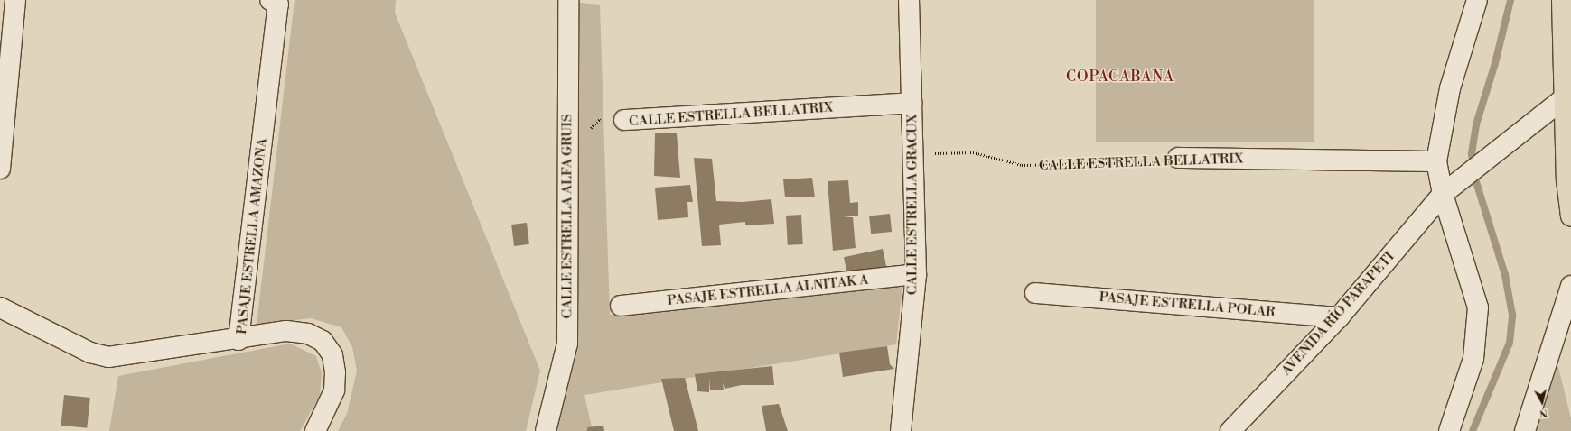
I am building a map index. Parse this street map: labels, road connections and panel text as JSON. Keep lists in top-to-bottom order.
{
  "streets": {
    "street": [
      "CALLE ESTRELLA BELLATRIX",
      "CALLE ESTRELLA GRACUX",
      "CALLE ESTRELLA ALFA GRUIS",
      "PASAJE ESTRELLA AMAZONA",
      "PASAJE ESTRELLA ALNITAK A",
      "PASAJE ESTRELLA POLAR",
      "AVENIDA RÍO PARAPETI"
    ]
  },
  "crossings": [
    ["CALLE ESTRELLA BELLATRIX", "CALLE ESTRELLA GRACUX"],
    ["CALLE ESTRELLA BELLATRIX", "CALLE ESTRELLA ALFA GRUIS"],
    ["CALLE ESTRELLA GRACUX", "PASAJE ESTRELLA ALNITAK A"],
    ["PASAJE ESTRELLA POLAR", "AVENIDA RÍO PARAPETI"]
  ],
  "districts": ["COPACABANA"],
  "north": "bottom"
}
